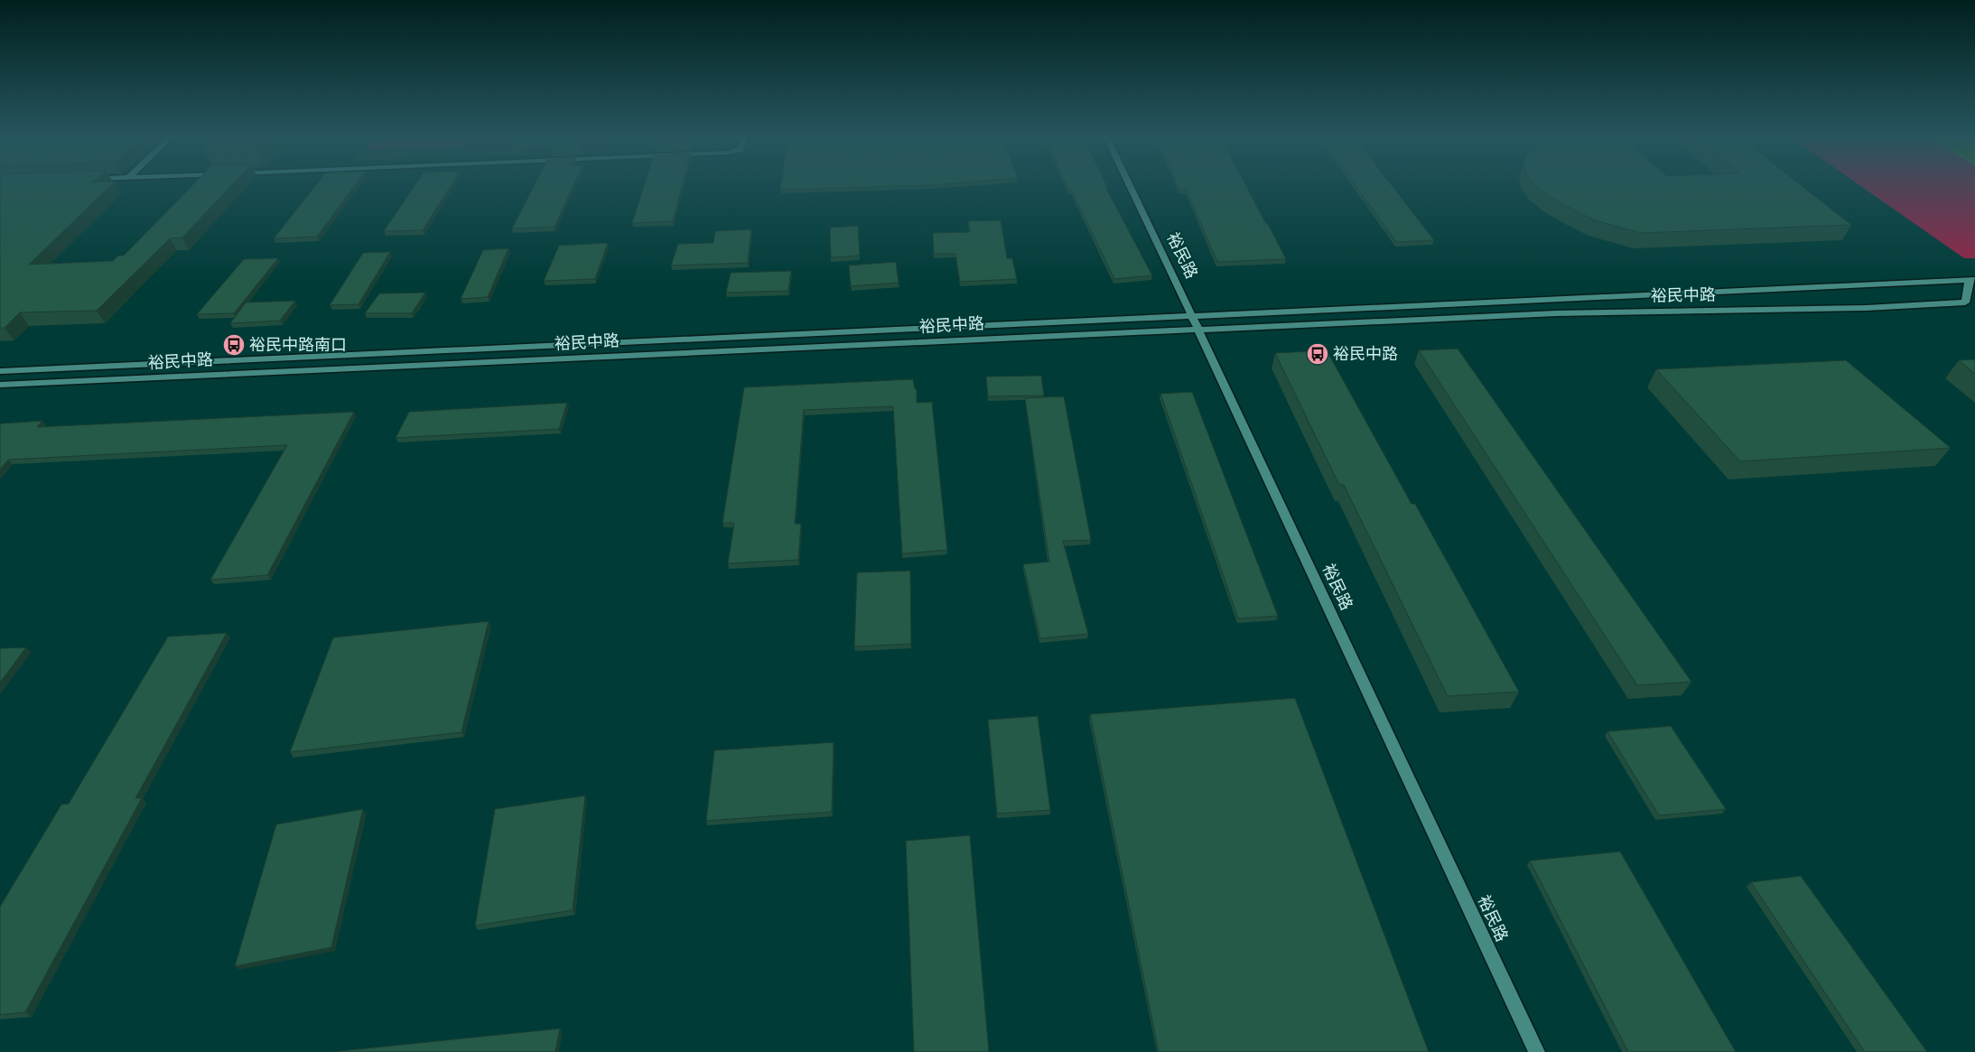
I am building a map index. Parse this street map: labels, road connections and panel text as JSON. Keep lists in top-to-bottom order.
{
  "streets": {
    "street": ["裕民路", "裕民中路"]
  },
  "crossings": [
    ["裕民路", "裕民中路"]
  ],
  "places": {
    "bus stop": ["裕民中路南口", "裕民中路"]
  }
}
